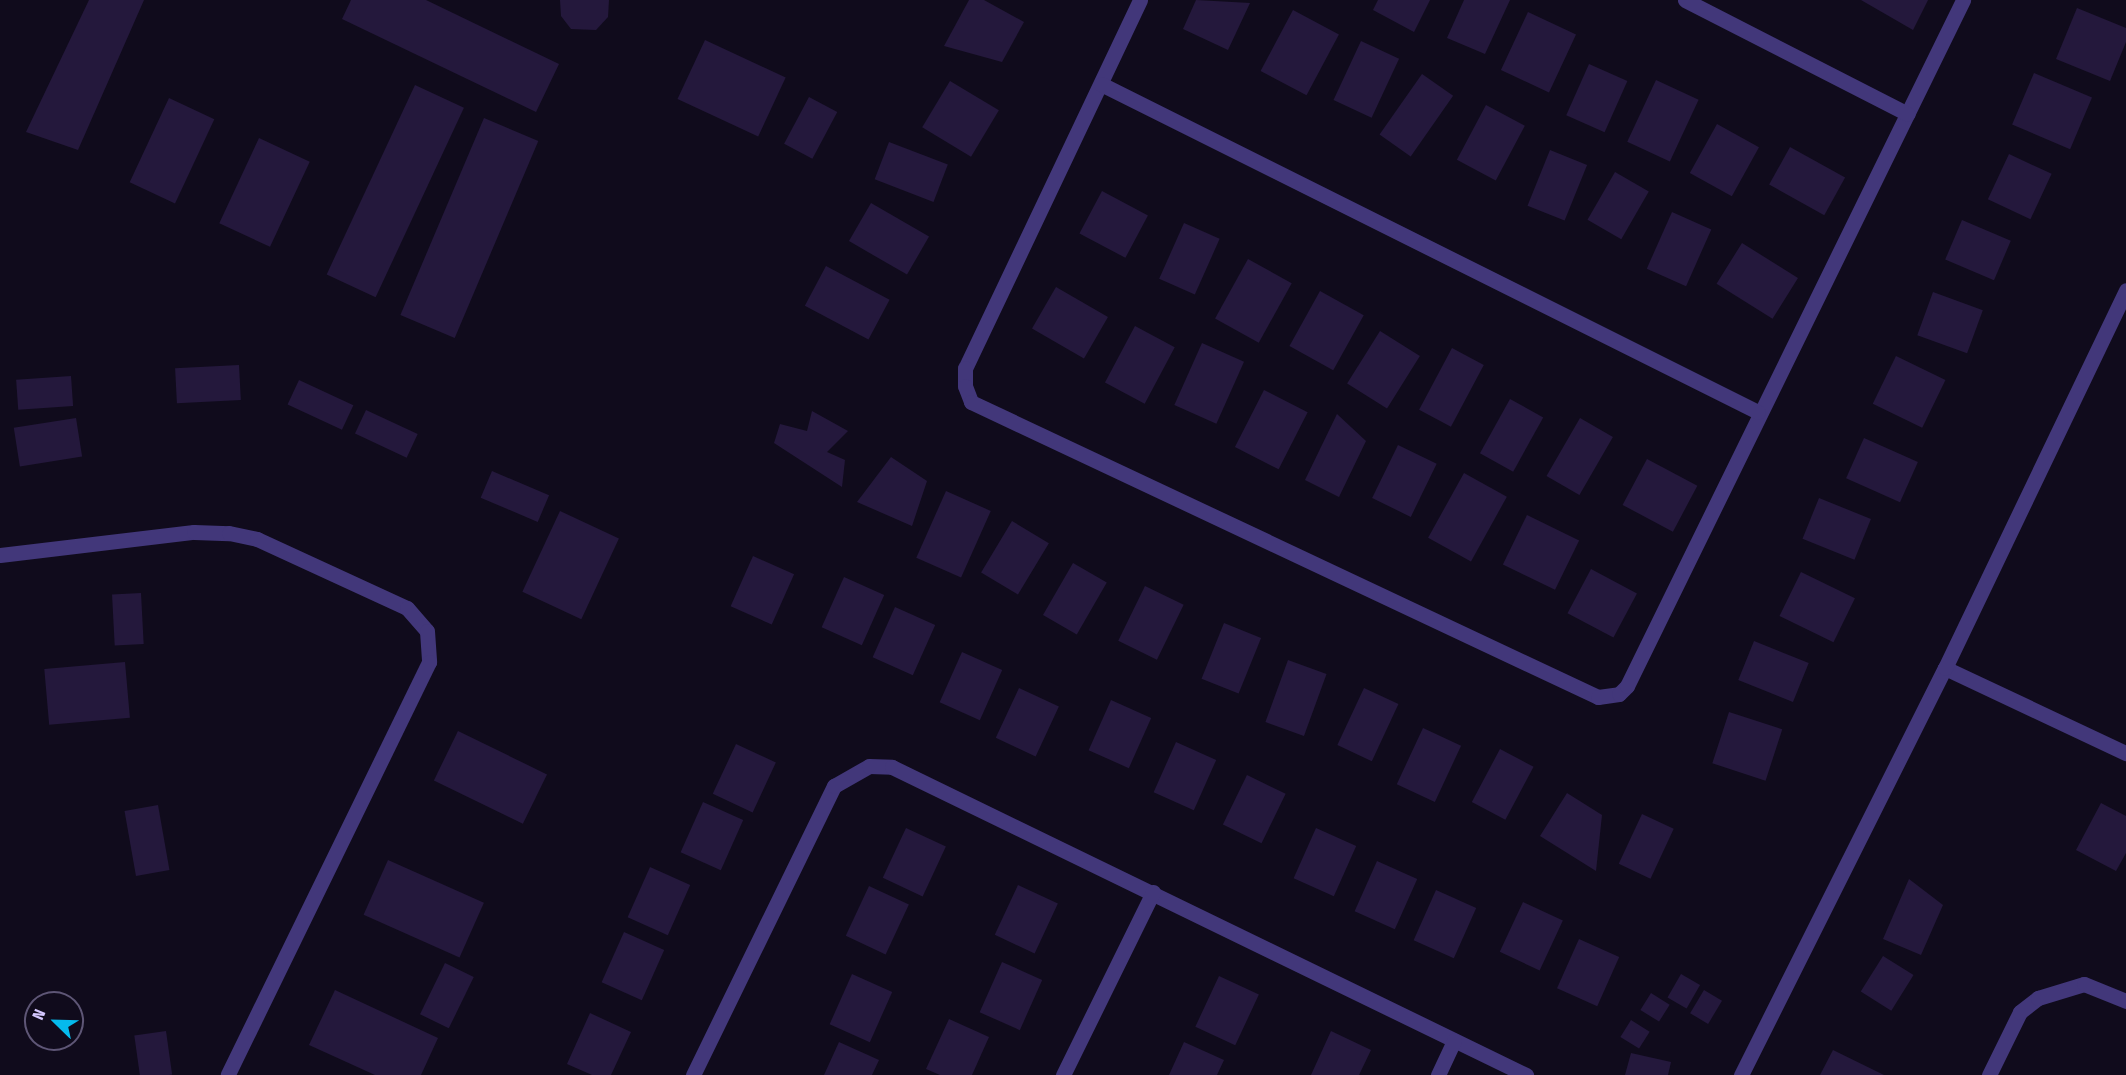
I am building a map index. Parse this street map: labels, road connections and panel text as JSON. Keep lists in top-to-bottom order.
{
  "north": "top left"
}
